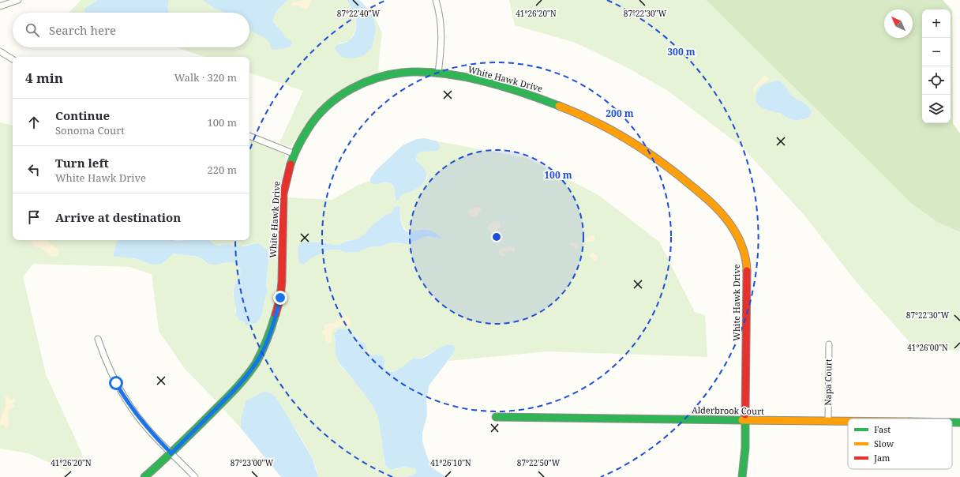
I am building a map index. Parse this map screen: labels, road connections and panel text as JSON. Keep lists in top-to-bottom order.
{
  "streets": {
    "street": ["White Hawk Drive", "Napa Court", "Alderbrook Court"]
  },
  "crossings": [
    ["White Hawk Drive", "Alderbrook Court"],
    ["Napa Court", "Alderbrook Court"]
  ],
  "legend": ["Fast", "Slow", "Jam"],
  "north": "top left",
  "page": {
    "map_buttons": ["+", "−"],
    "search": "Search here",
    "heading": ["4 min", "Walk · 320 m"],
    "list": [
      ["Continue", "Sonoma Court", "100 m"],
      ["Turn left", "White Hawk Drive", "220 m"],
      "Arrive at destination"
    ]
  },
  "coordinates": [
    "87°22'40\"W",
    "41°26'20\"N",
    "87°22'30\"W",
    "41°26'00\"N",
    "41°26'10\"N",
    "87°23'00\"W",
    "87°22'50\"W"
  ],
  "rings": ["300 m", "200 m", "100 m"]
}
